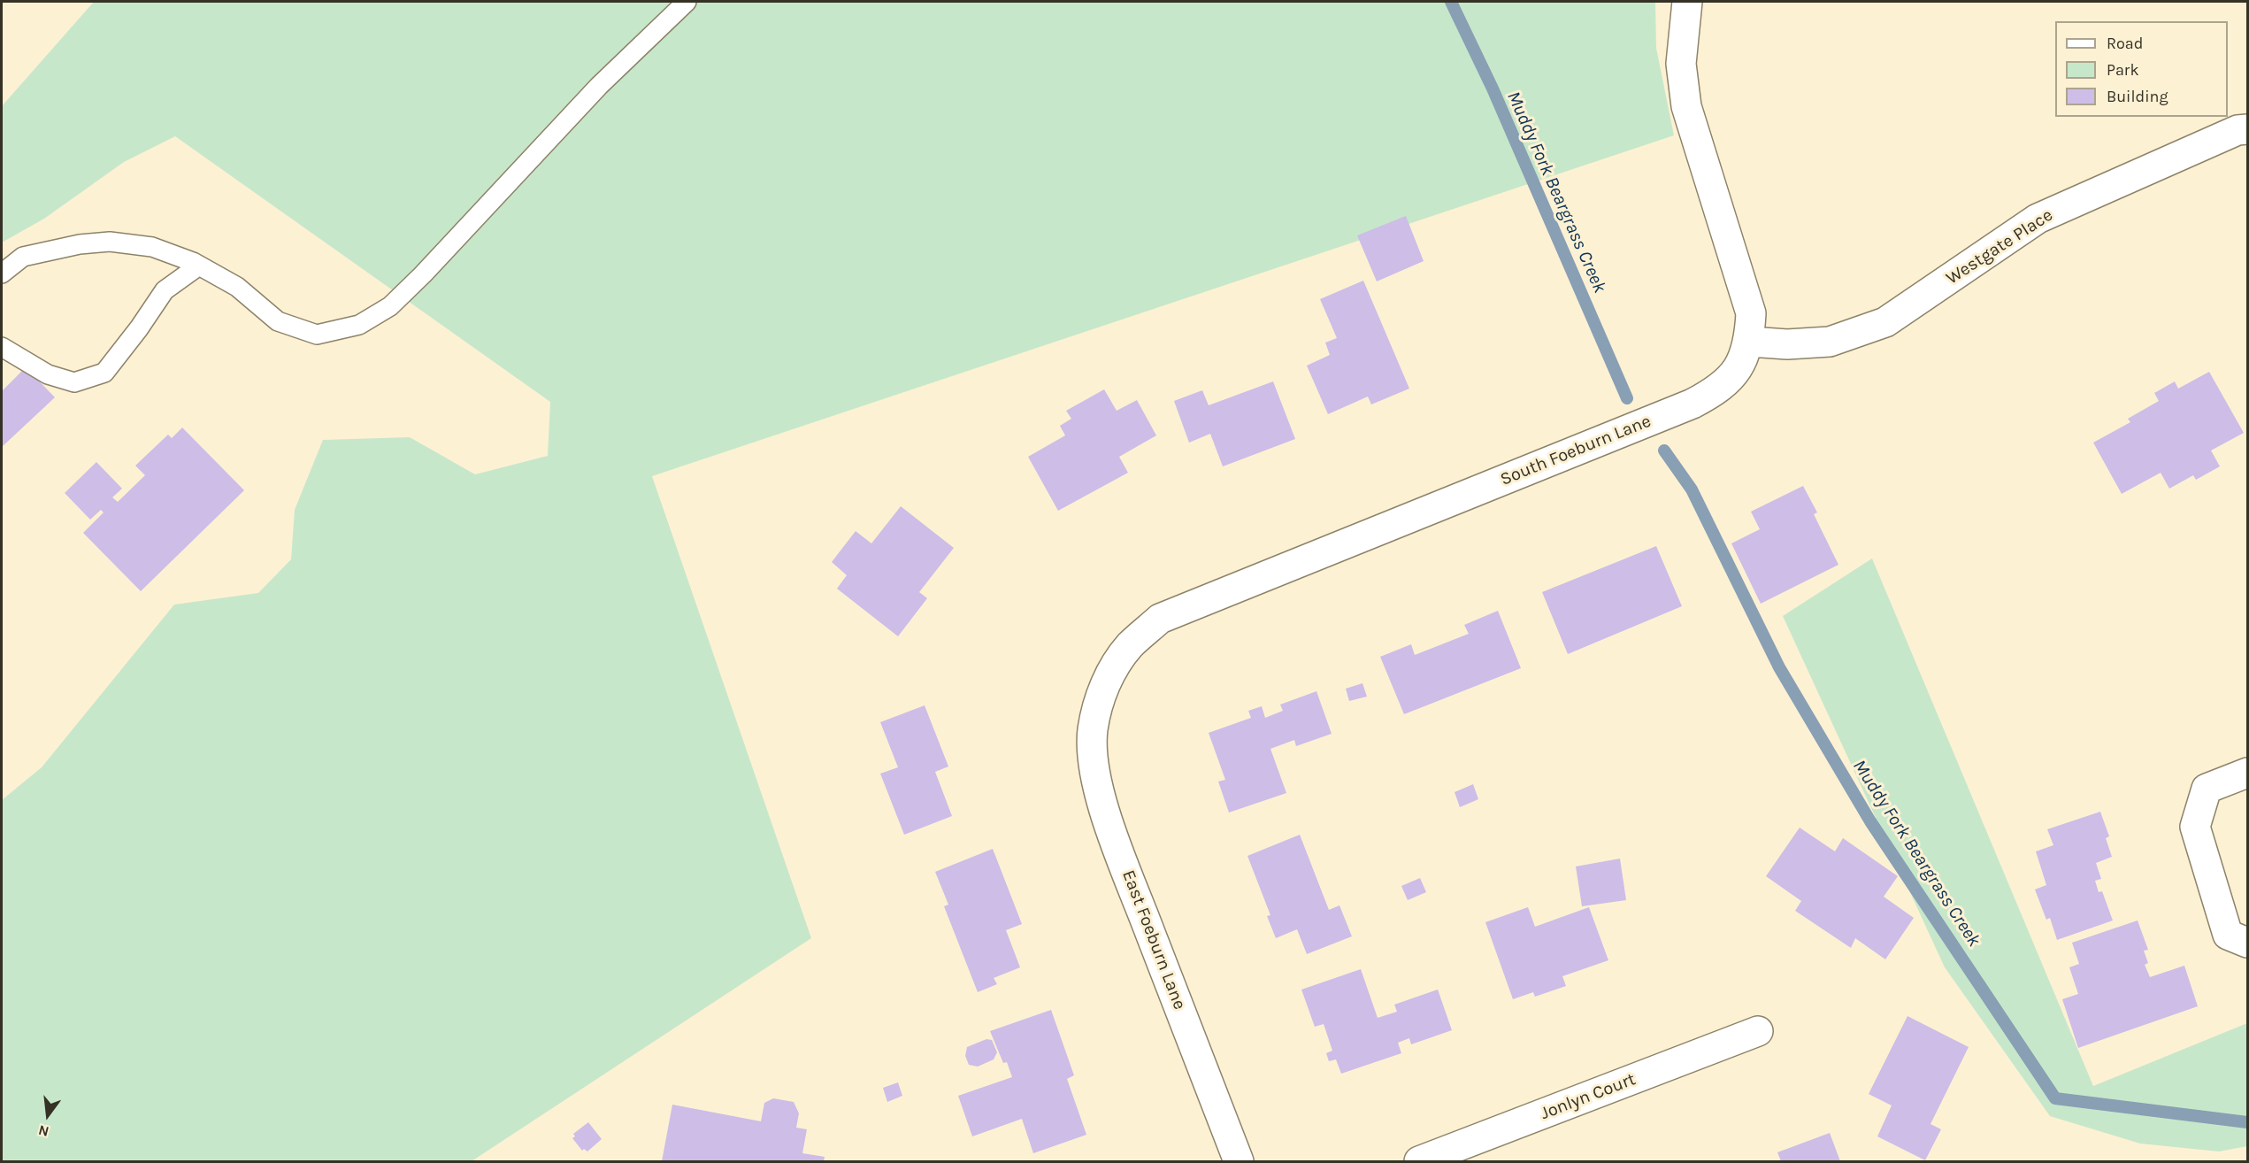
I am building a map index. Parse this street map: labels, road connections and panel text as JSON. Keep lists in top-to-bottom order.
{
  "streets": {
    "street": [
      "Westgate Place",
      "South Foeburn Lane",
      "East Foeburn Lane",
      "Jonlyn Court"
    ]
  },
  "crossings": [
    ["Westgate Place", "South Foeburn Lane"],
    ["South Foeburn Lane", "East Foeburn Lane"]
  ],
  "water": ["Muddy Fork Beargrass Creek"],
  "legend": ["Road", "Park", "Building"],
  "north": "bottom"
}
